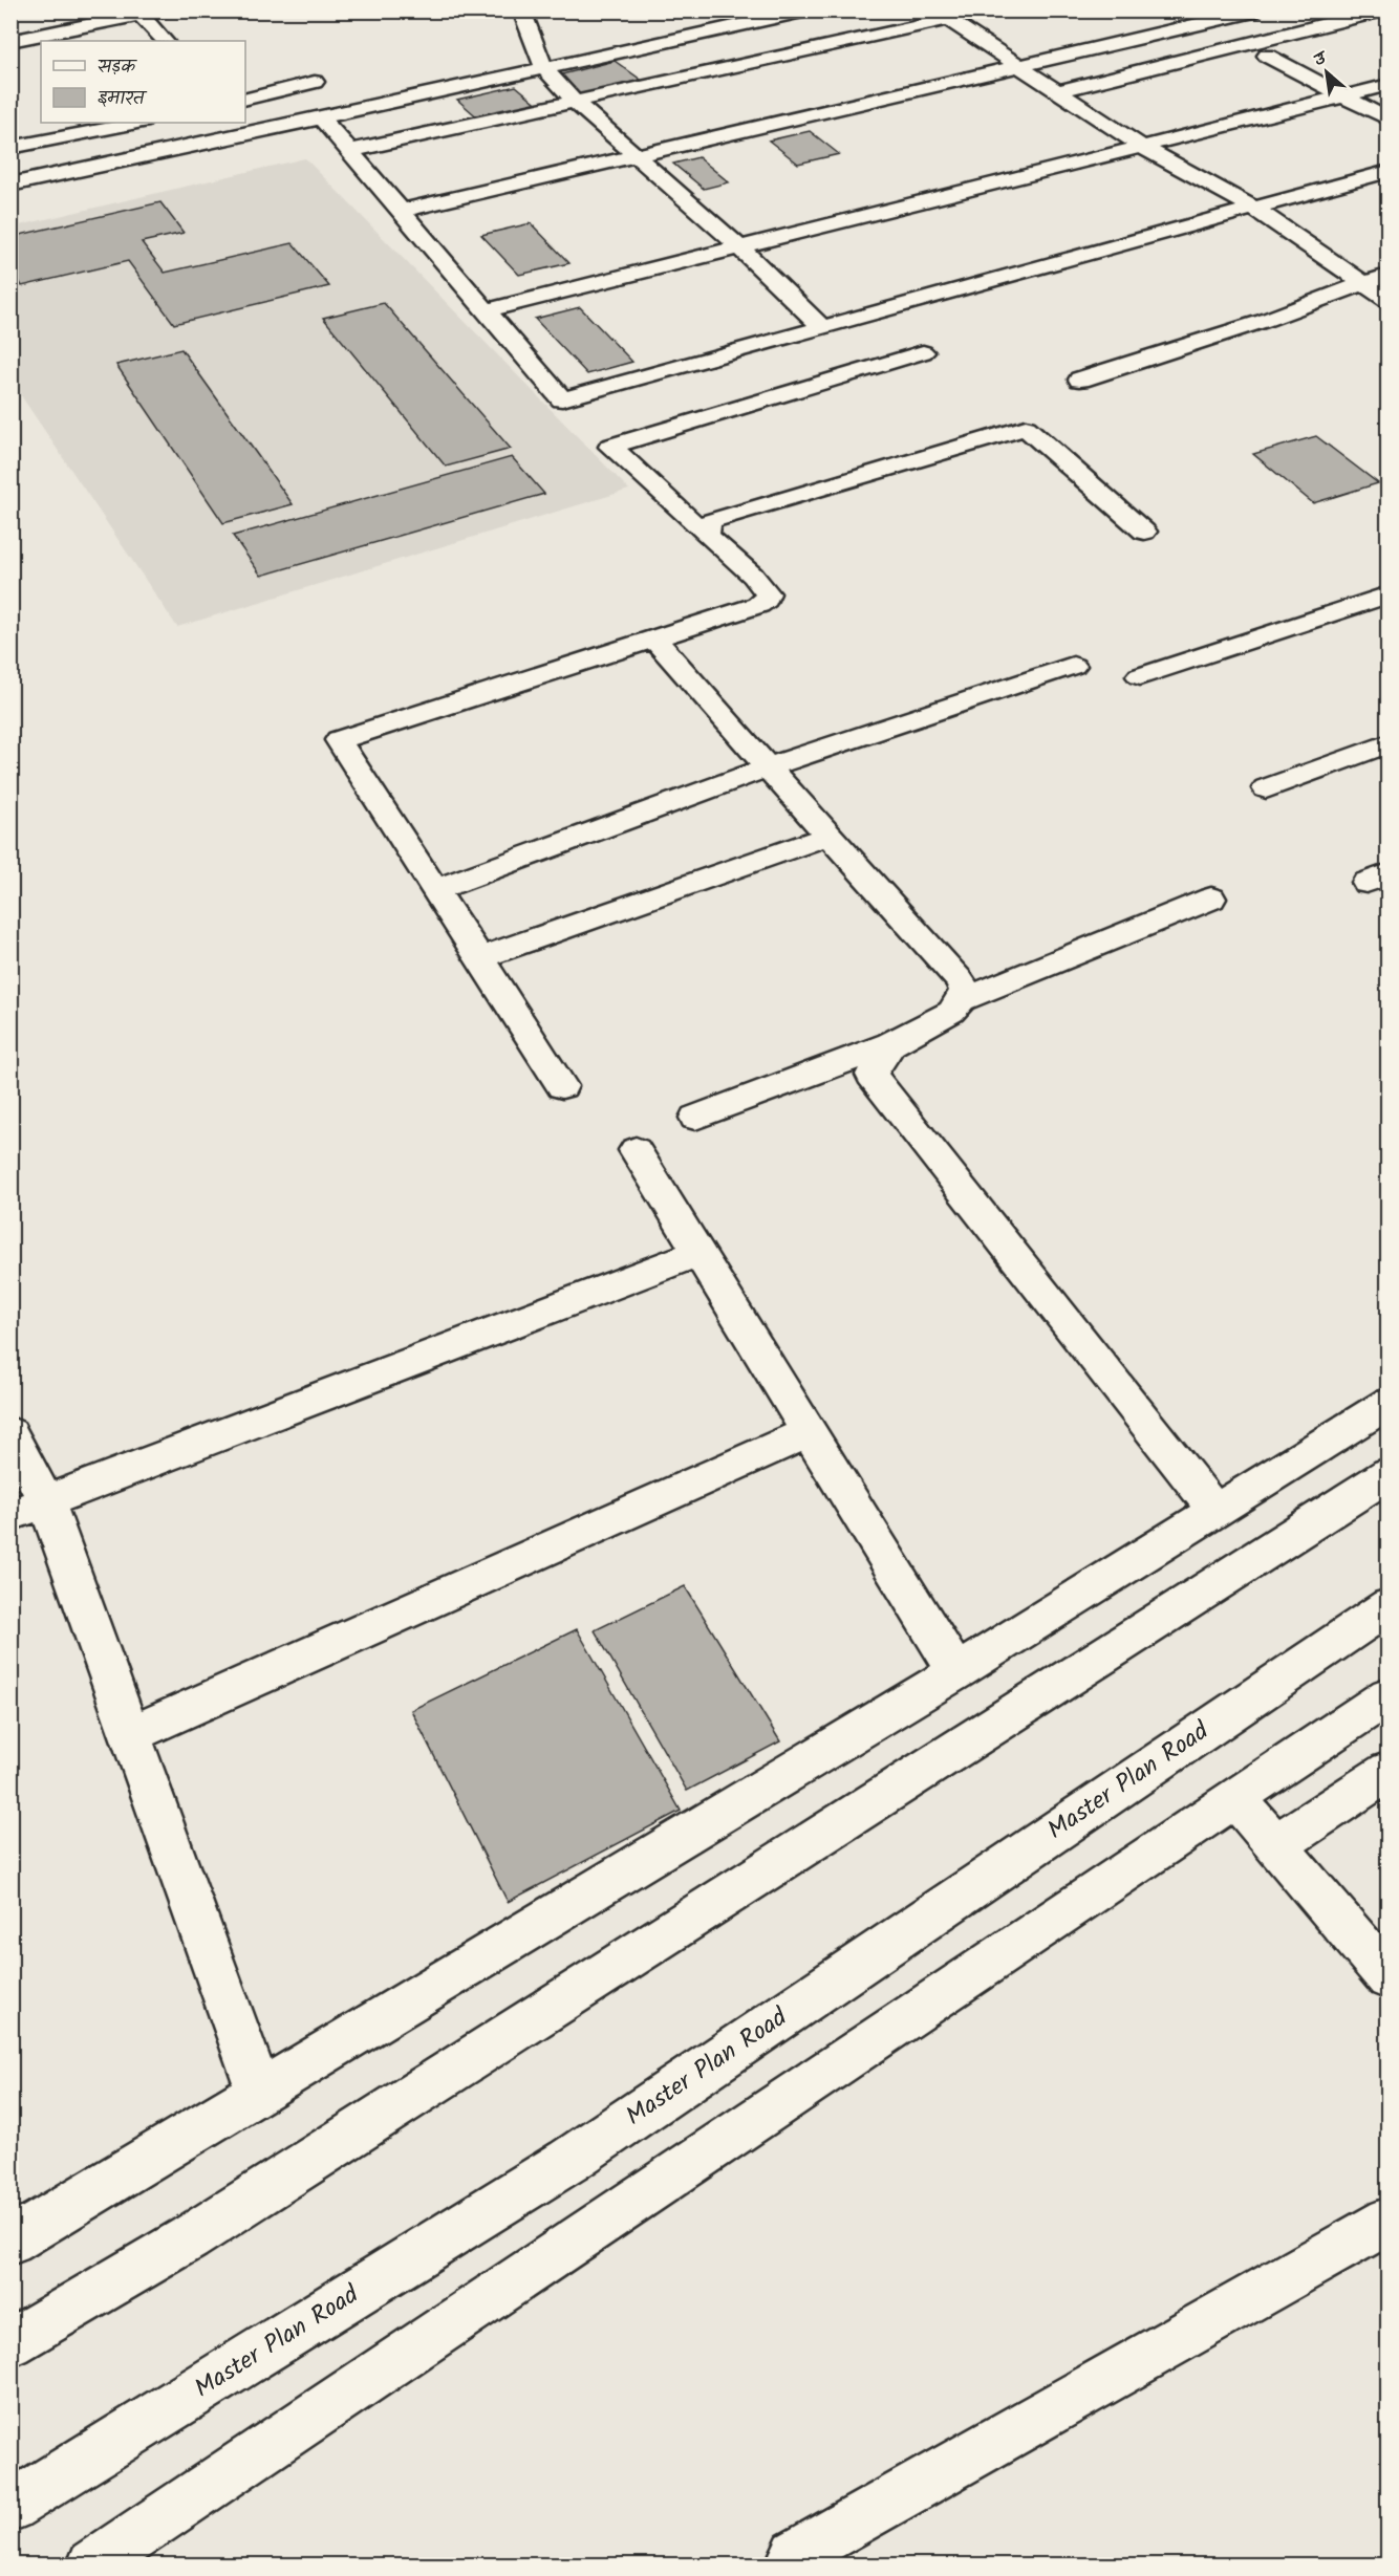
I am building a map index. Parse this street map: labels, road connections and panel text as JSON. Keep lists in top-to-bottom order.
{
  "streets": {
    "street": ["Master Plan Road"]
  },
  "legend": ["सड़क", "इमारत"],
  "north": "top left"
}
